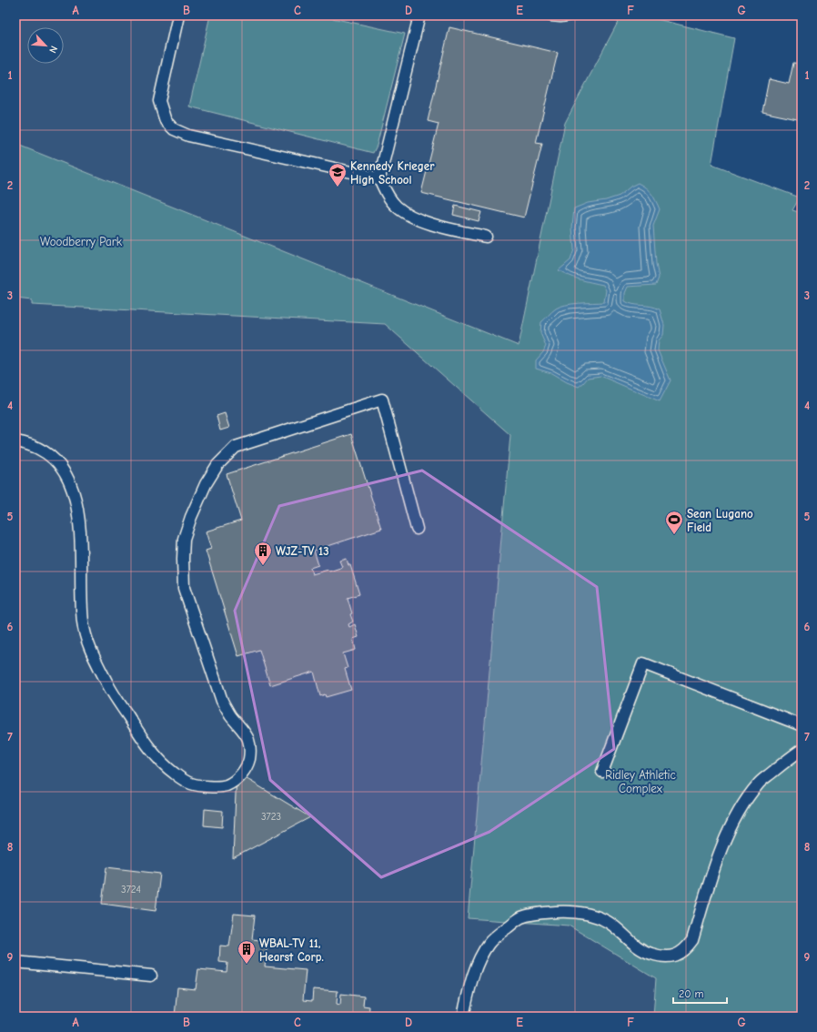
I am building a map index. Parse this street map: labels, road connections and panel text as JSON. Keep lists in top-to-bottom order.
{
  "parks": ["Woodberry Park", "Ridley Athletic Complex"],
  "places": {
    "school or university": ["Kennedy Krieger High School"],
    "sports": ["Sean Lugano Field"],
    "building": ["WJZ-TV 13", "WBAL-TV 11, Hearst Corp."]
  },
  "house_numbers": ["3723", "3724"],
  "scale_bar": "20 m",
  "north": "bottom right",
  "grid": {
    "columns": [
      "A",
      "B",
      "C",
      "D",
      "E",
      "F",
      "G"
    ],
    "rows": [
      "1",
      "2",
      "3",
      "4",
      "5",
      "6",
      "7",
      "8",
      "9"
    ]
  }
}
